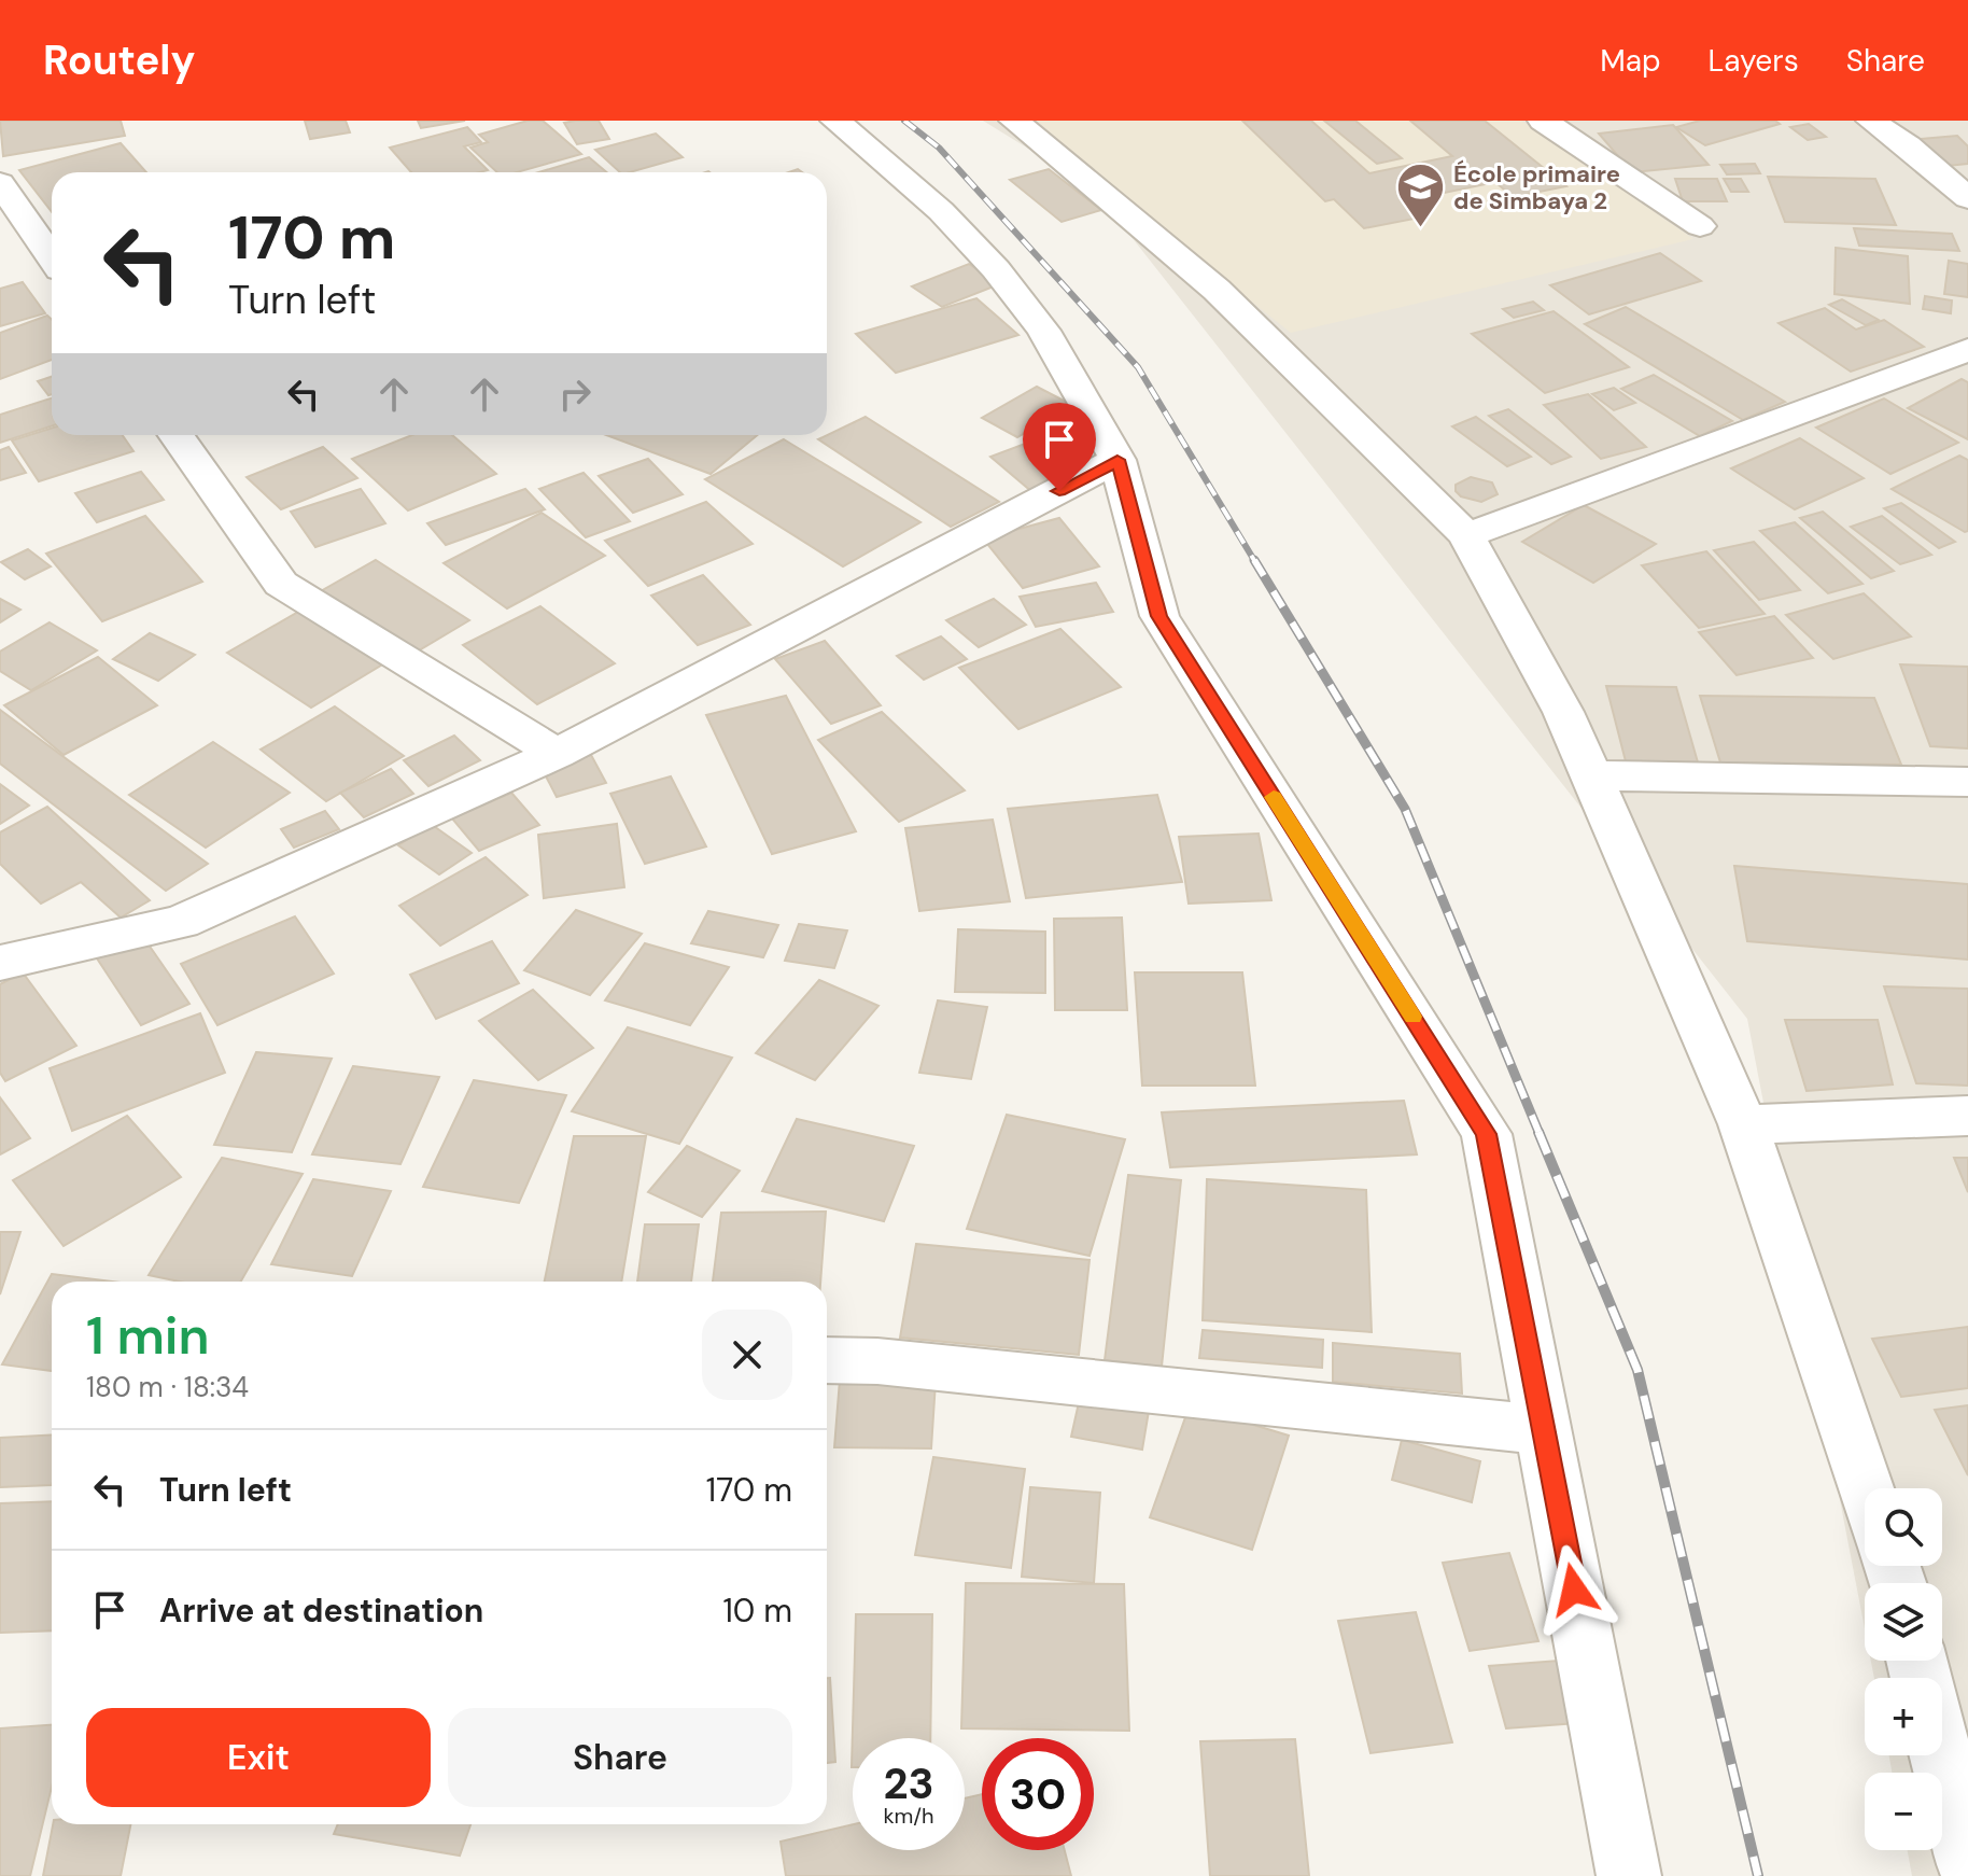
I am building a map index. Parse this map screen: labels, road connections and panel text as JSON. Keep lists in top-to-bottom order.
{
  "places": {
    "school or university": ["École primaire de Simbaya 2"]
  },
  "page": {
    "header": "Routely",
    "nav": ["Map", "Layers", "Share"],
    "turn": ["170 m", "Turn left"],
    "heading": ["1 min", "180 m · 18:34"],
    "list": [
      {
        "name": "Turn left",
        "value": "170 m"
      },
      {
        "name": "Arrive at destination",
        "value": "10 m"
      }
    ],
    "map_buttons": ["+", "−"],
    "buttons": ["Exit", "Share"],
    "speed": "23 km/h",
    "limit": "30"
  }
}
